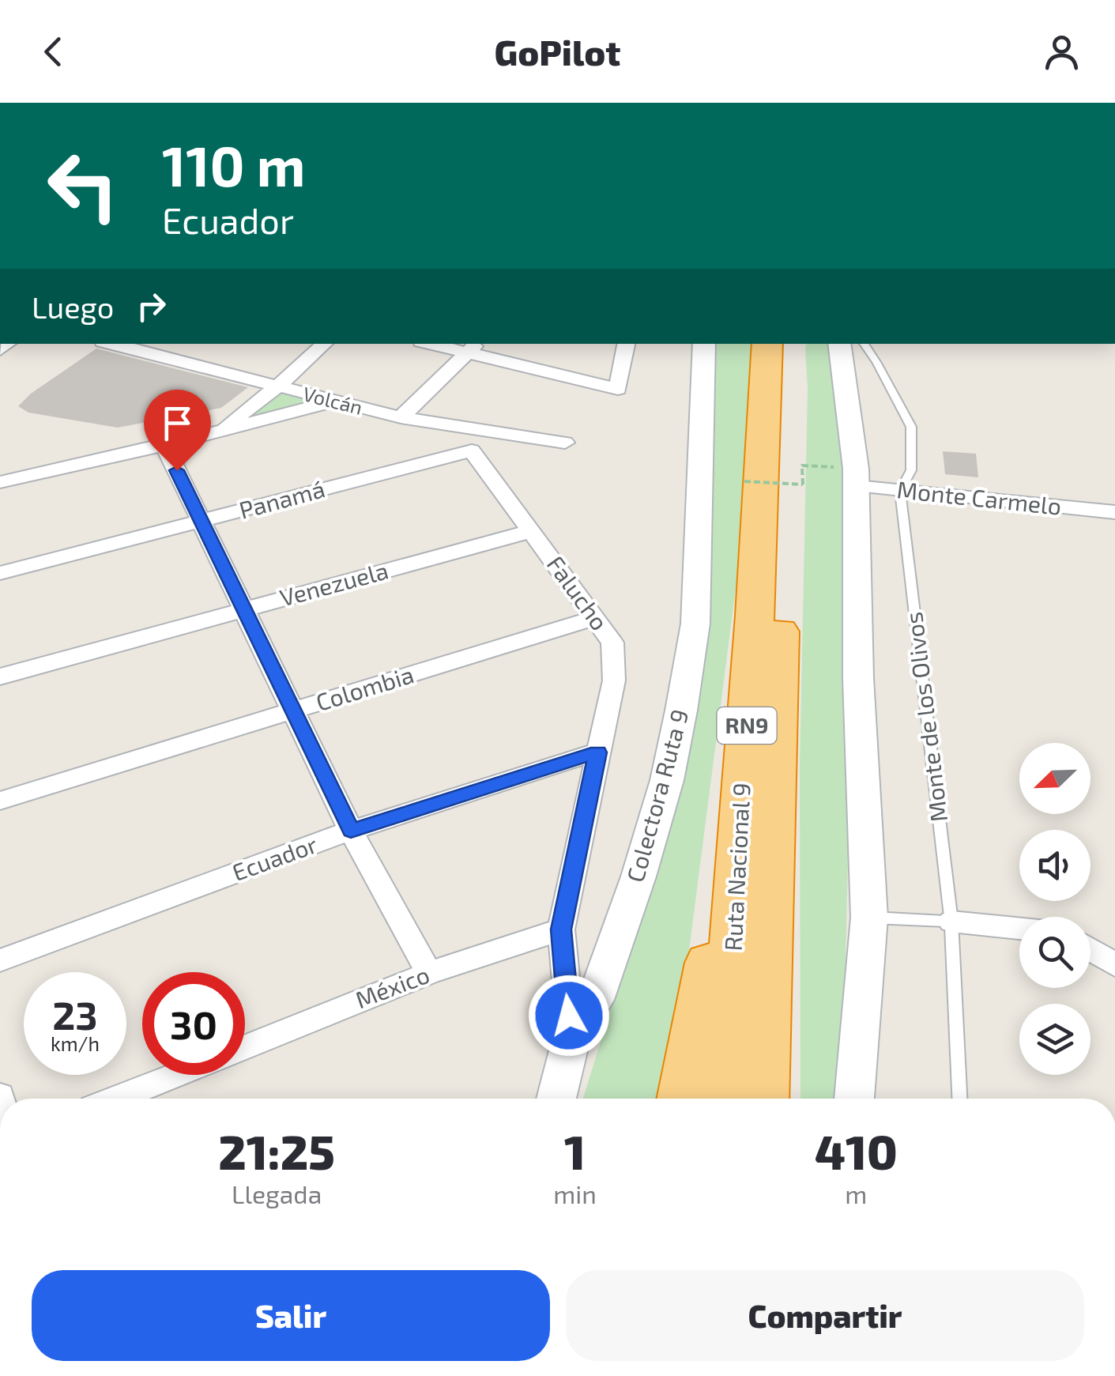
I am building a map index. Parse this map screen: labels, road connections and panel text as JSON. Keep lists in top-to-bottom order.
{
  "streets": {
    "highway": ["RN9", "Ruta Nacional 9"],
    "street": [
      "Volcán",
      "Monte Carmelo",
      "Panamá",
      "Venezuela",
      "Falucho",
      "Colombia",
      "Colectora Ruta 9",
      "Ecuador",
      "México"
    ],
    "lane": ["Monte de los Olivos"]
  },
  "crossings": [
    ["Monte Carmelo", "Monte de los Olivos"],
    ["Panamá", "Falucho"],
    ["Venezuela", "Falucho"],
    ["Falucho", "Colombia"],
    ["Falucho", "Colectora Ruta 9"],
    ["Falucho", "Ecuador"],
    ["Falucho", "México"]
  ],
  "north": "bottom left",
  "page": {
    "header": "GoPilot",
    "turn": ["110 m", "Ecuador"],
    "then": "Luego",
    "speed": "23 km/h",
    "limit": "30",
    "eta": [
      "21:25",
      "Llegada",
      "1",
      "min",
      "410",
      "m"
    ],
    "buttons": ["Salir", "Compartir"]
  }
}
